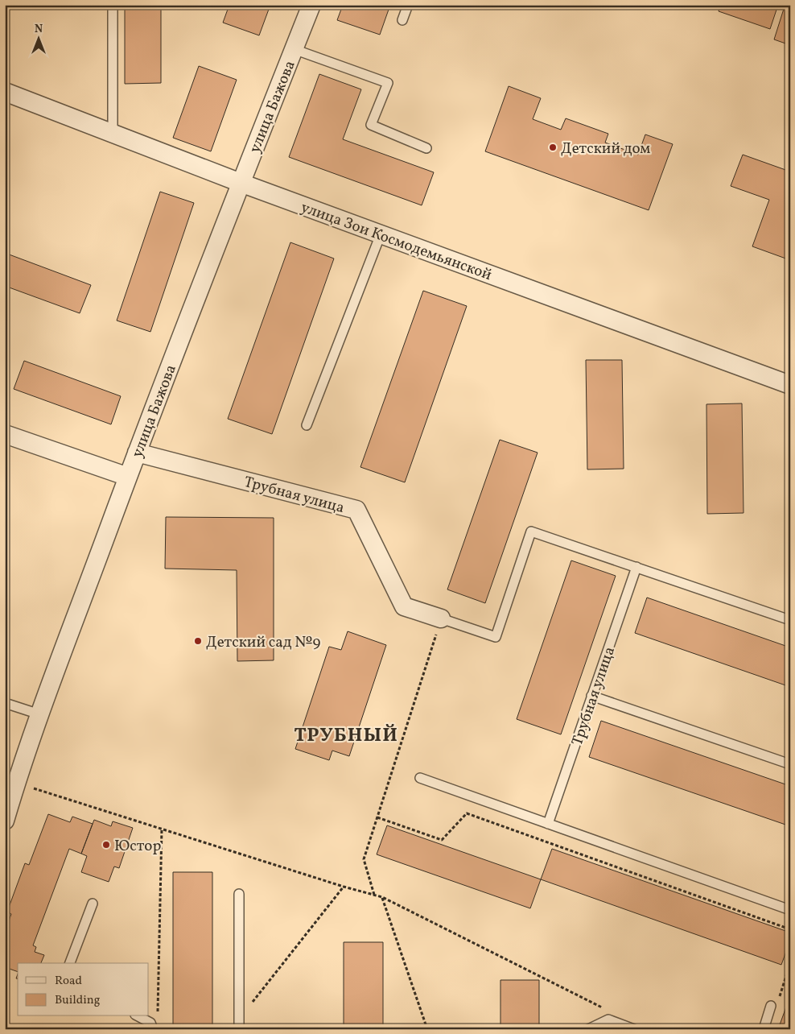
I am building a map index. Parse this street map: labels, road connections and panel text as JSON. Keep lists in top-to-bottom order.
{
  "streets": {
    "street": ["улица Бажова", "улица Зои Космодемьянской", "Трубная улица"]
  },
  "crossings": [
    ["улица Бажова", "улица Зои Космодемьянской"],
    ["улица Бажова", "Трубная улица"]
  ],
  "districts": ["ТРУБНЫЙ"],
  "places": ["Детский дом", "Детский сад №9", "Юстор"],
  "legend": ["Road", "Building"],
  "north": "top"
}
